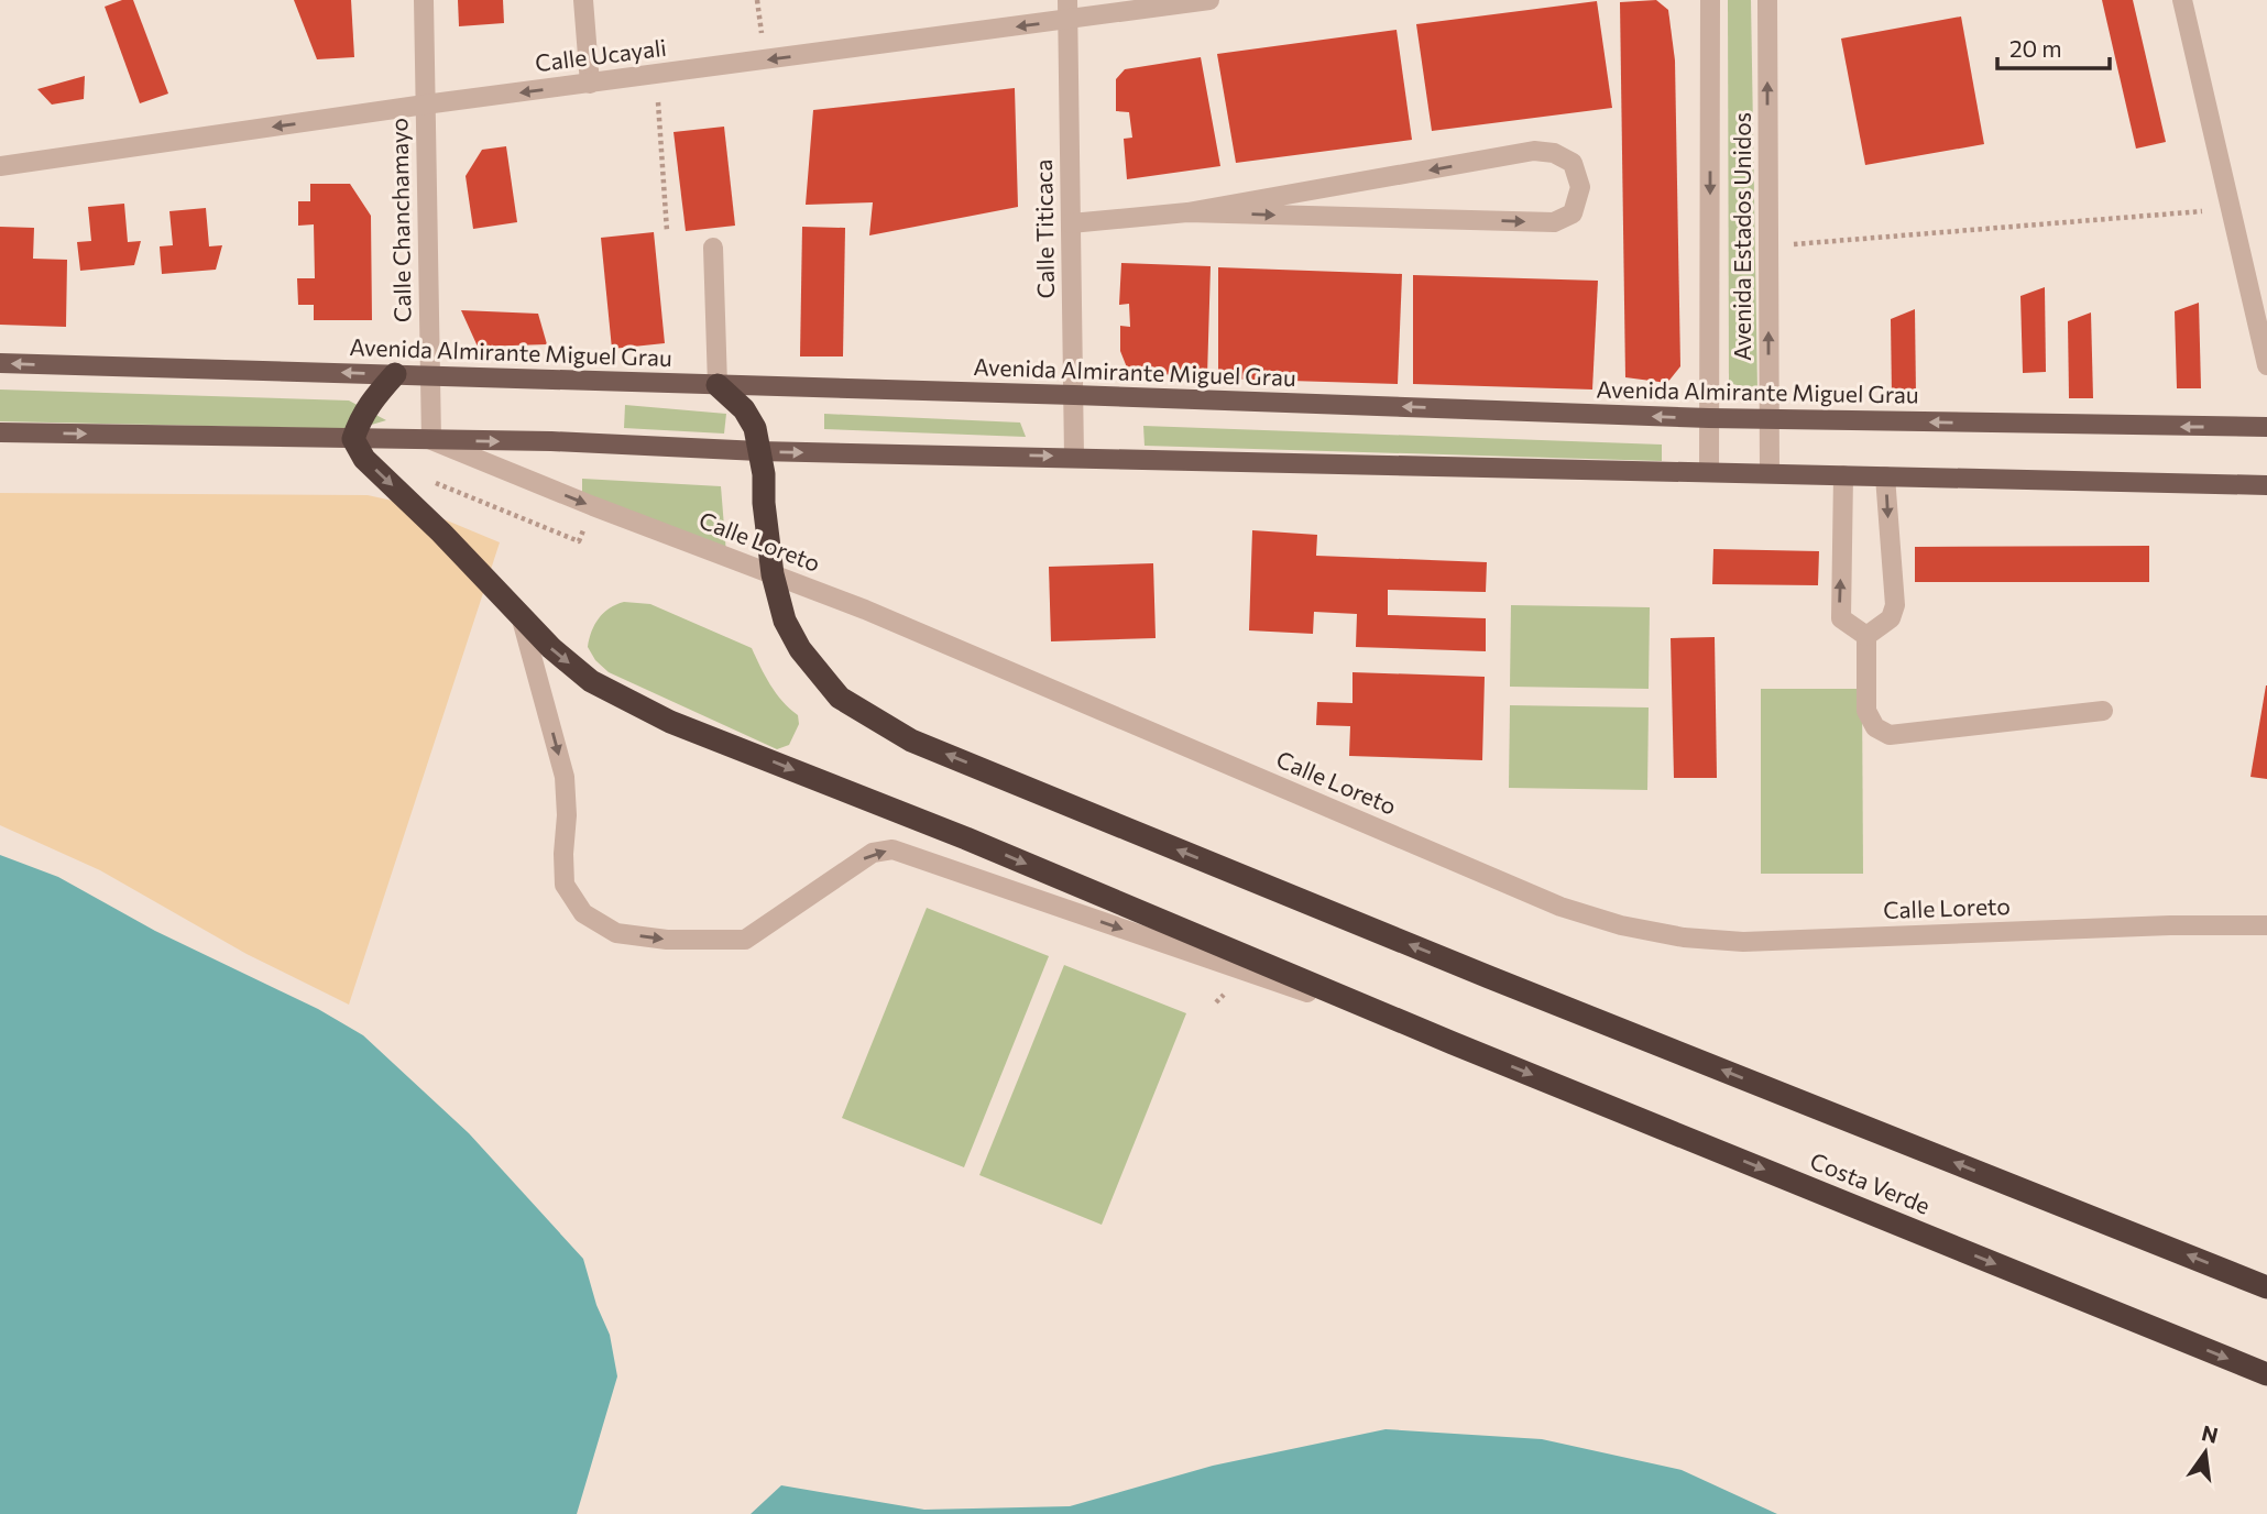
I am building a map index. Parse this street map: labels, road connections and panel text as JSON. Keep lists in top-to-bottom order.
{
  "streets": {
    "highway": ["Costa Verde"],
    "main road": ["Avenida Almirante Miguel Grau"],
    "street": [
      "Calle Ucayali",
      "Calle Chanchamayo",
      "Calle Titicaca",
      "Avenida Estados Unidos",
      "Calle Loreto"
    ]
  },
  "crossings": [
    ["Calle Ucayali", "Calle Chanchamayo"],
    ["Calle Ucayali", "Calle Titicaca"],
    ["Calle Chanchamayo", "Avenida Almirante Miguel Grau"],
    ["Calle Chanchamayo", "Calle Loreto"],
    ["Calle Titicaca", "Avenida Almirante Miguel Grau"],
    ["Avenida Estados Unidos", "Avenida Almirante Miguel Grau"]
  ],
  "one_way": ["Calle Ucayali"],
  "scale_bar": "20 m",
  "north": "top"
}
